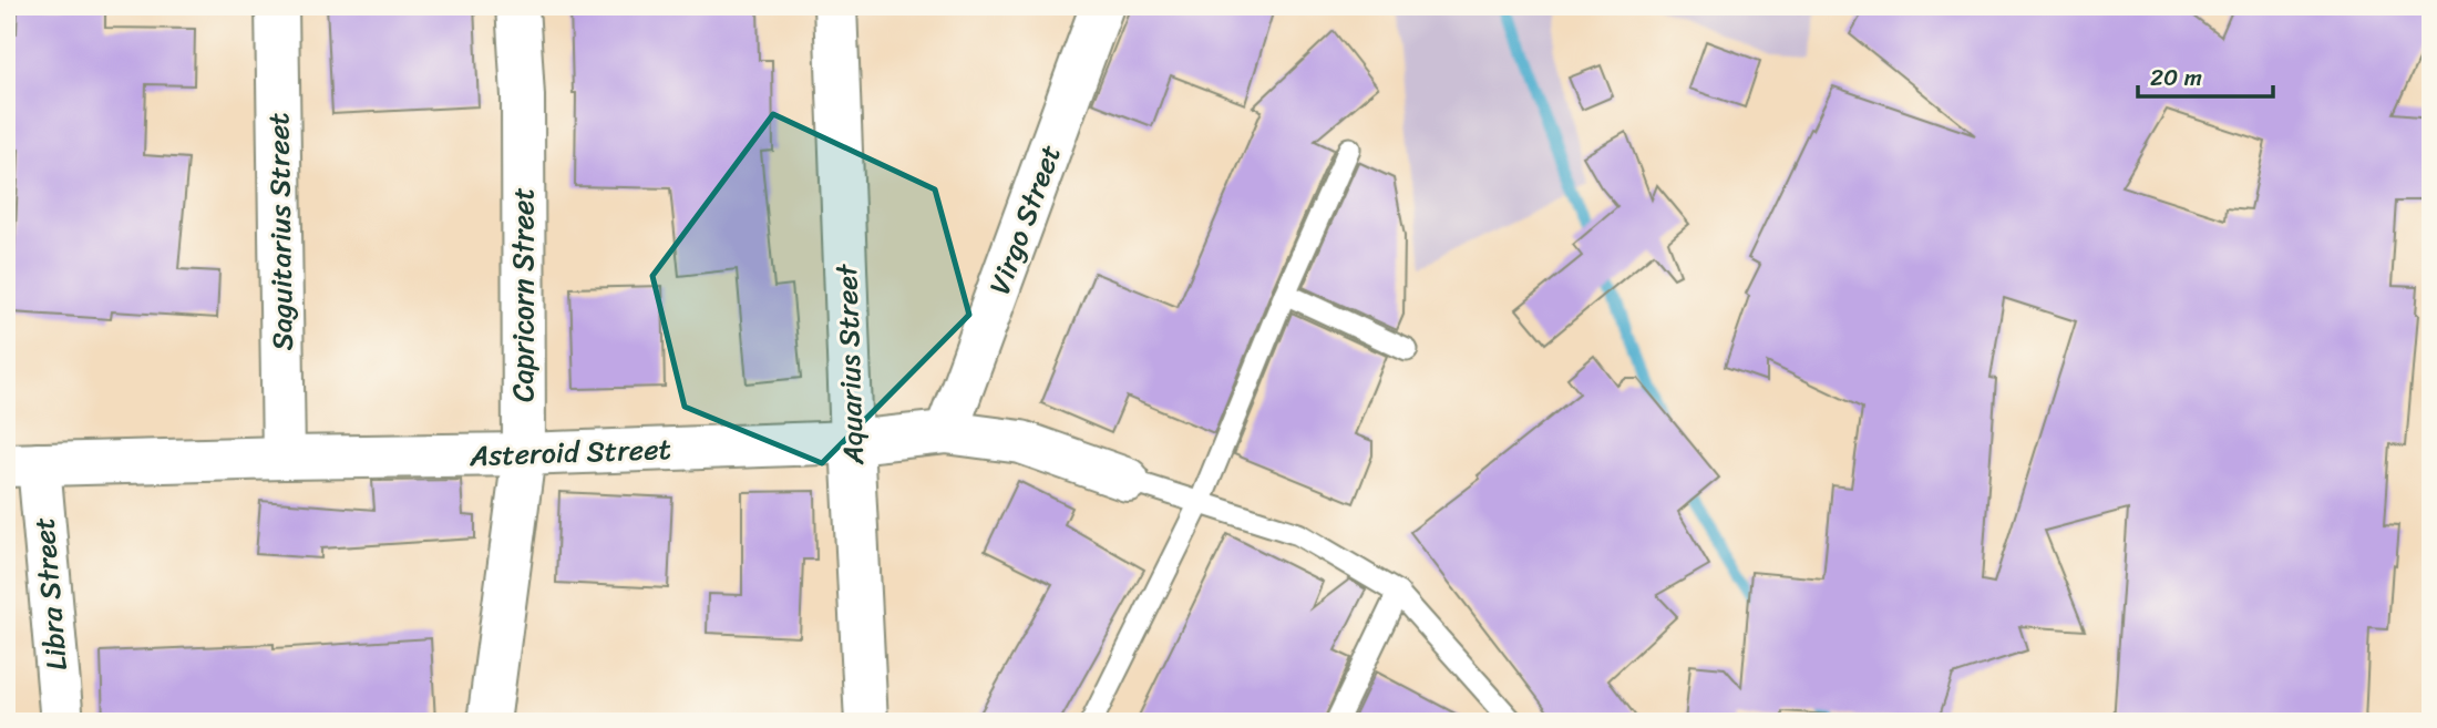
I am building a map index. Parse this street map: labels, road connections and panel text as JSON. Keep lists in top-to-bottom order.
{
  "streets": {
    "street": [
      "Virgo Street",
      "Saguitarius Street",
      "Capricorn Street",
      "Aquarius Street",
      "Asteroid Street",
      "Libra Street"
    ]
  },
  "crossings": [
    ["Virgo Street", "Asteroid Street"],
    ["Saguitarius Street", "Asteroid Street"],
    ["Capricorn Street", "Asteroid Street"],
    ["Aquarius Street", "Asteroid Street"],
    ["Asteroid Street", "Libra Street"]
  ],
  "scale_bar": "20 m"
}
